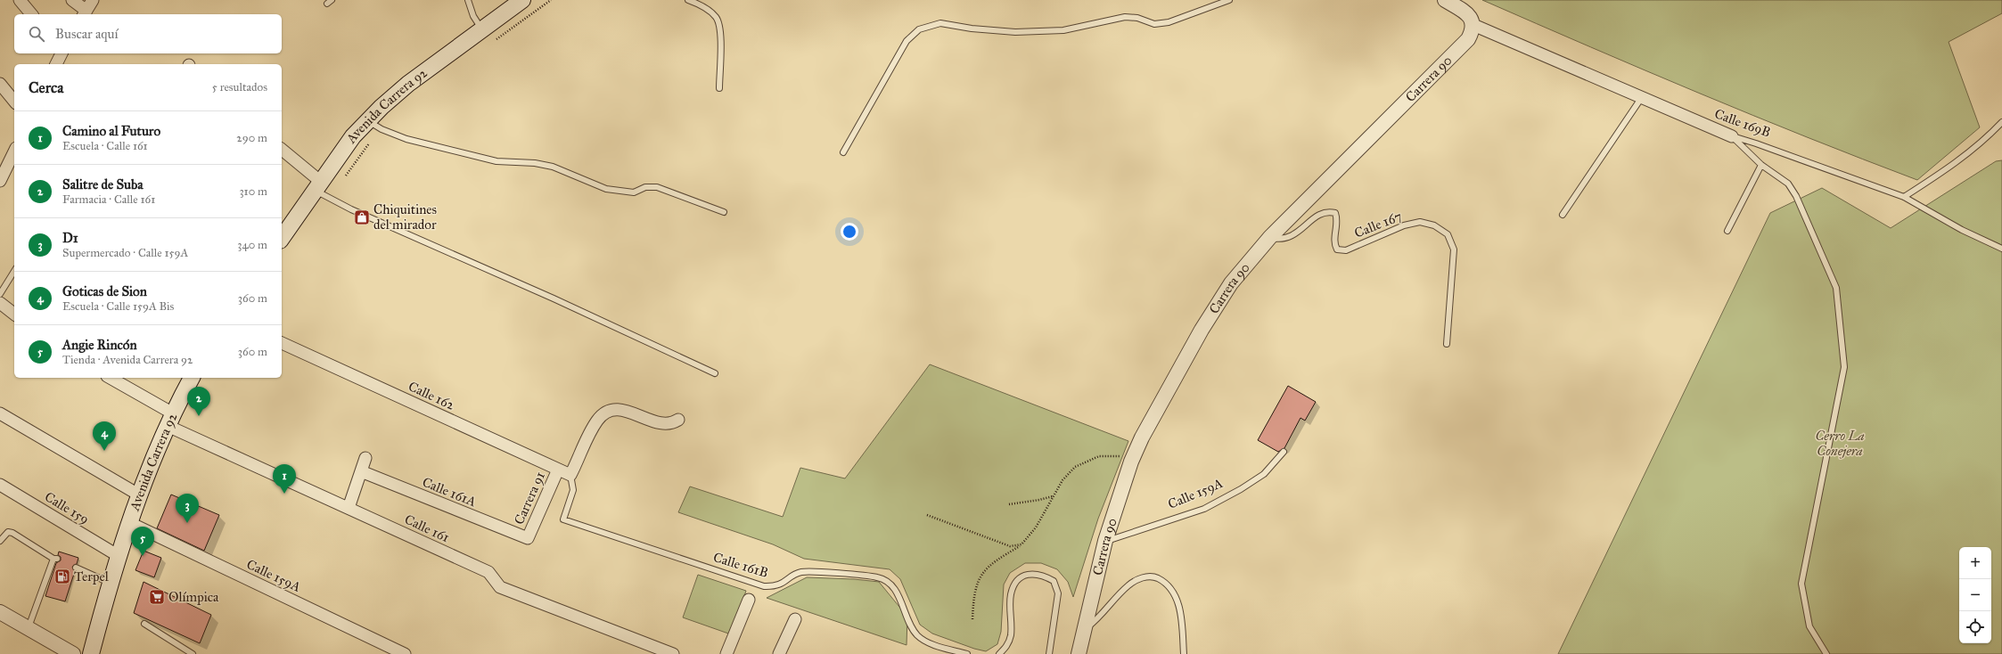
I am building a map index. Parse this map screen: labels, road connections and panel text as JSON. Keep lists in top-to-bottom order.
{
  "streets": {
    "main road": ["Avenida Carrera 92"],
    "street": [
      "Carrera 90",
      "Calle 169B",
      "Calle 162",
      "Calle 161A",
      "Calle 159A",
      "Carrera 91",
      "Calle 159",
      "Calle 161"
    ],
    "lane": ["Calle 167", "Calle 161B"]
  },
  "crossings": [
    ["Carrera 90", "Calle 169B"],
    ["Carrera 90", "Calle 167"],
    ["Carrera 90", "Calle 159A"],
    ["Avenida Carrera 92", "Calle 159A"],
    ["Avenida Carrera 92", "Calle 159"],
    ["Avenida Carrera 92", "Calle 161"],
    ["Calle 162", "Carrera 91"],
    ["Calle 162", "Calle 161B"],
    ["Calle 161A", "Carrera 91"]
  ],
  "parks": ["Cerro La Conejera"],
  "places": {
    "shop": ["Chiquitines del mirador"],
    "fuel station": ["Terpel"],
    "supermarket": ["Olímpica"]
  },
  "page": {
    "search": "Buscar aquí",
    "heading": ["Cerca", "5 resultados"],
    "list": [
      {
        "mark": "1",
        "name": "Camino al Futuro",
        "note": "Escuela · Calle 161",
        "value": "290 m"
      },
      {
        "mark": "2",
        "name": "Salitre de Suba",
        "note": "Farmacia · Calle 161",
        "value": "310 m"
      },
      {
        "mark": "3",
        "name": "D1",
        "note": "Supermercado · Calle 159A",
        "value": "340 m"
      },
      {
        "mark": "4",
        "name": "Goticas de Sion",
        "note": "Escuela · Calle 159A Bis",
        "value": "360 m"
      },
      {
        "mark": "5",
        "name": "Angie Rincón",
        "note": "Tienda · Avenida Carrera 92",
        "value": "360 m"
      }
    ],
    "pins": [
      "2",
      "4",
      "1",
      "3",
      "5"
    ],
    "map_buttons": ["+", "−"]
  }
}
